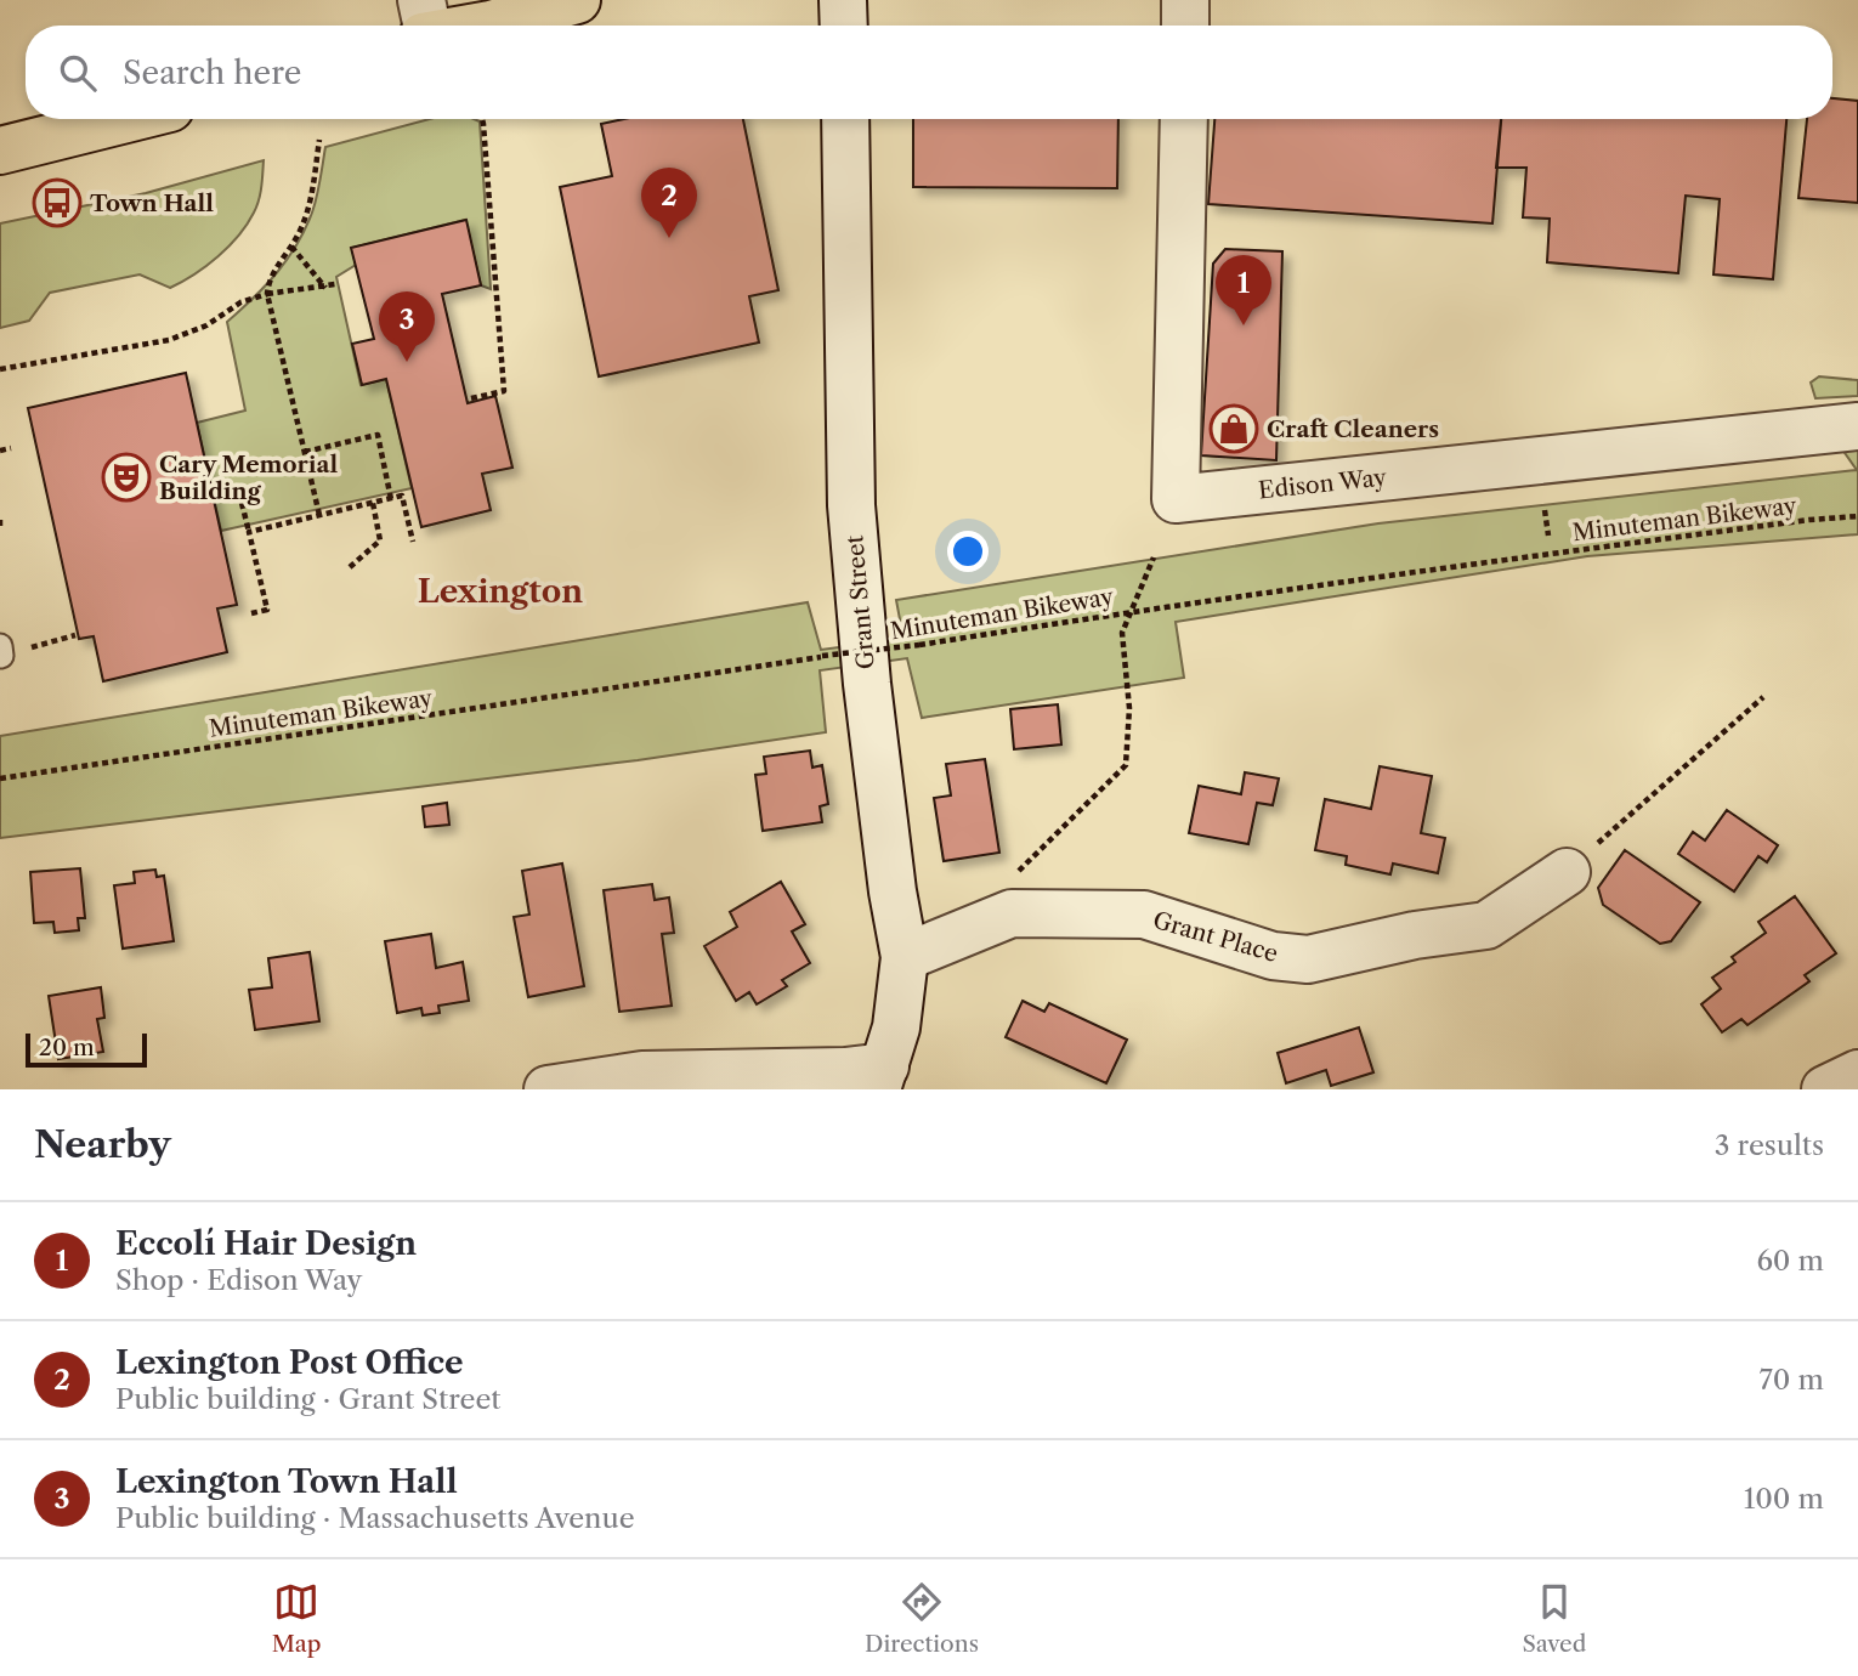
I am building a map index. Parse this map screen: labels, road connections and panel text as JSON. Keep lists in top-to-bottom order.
{
  "streets": {
    "street": ["Edison Way", "Grant Street", "Grant Place"],
    "path": ["Minuteman Bikeway"]
  },
  "crossings": [
    ["Grant Street", "Grant Place"]
  ],
  "districts": ["Lexington"],
  "places": {
    "bus stop": ["Town Hall"],
    "shop": ["Craft Cleaners"],
    "theatre": ["Cary Memorial Building"]
  },
  "scale_bar": "20 m",
  "page": {
    "search": "Search here",
    "pins": ["2", "1", "3"],
    "scale": "20 m",
    "heading": ["Nearby", "3 results"],
    "list": [
      {
        "mark": "1",
        "name": "Eccolí Hair Design",
        "note": "Shop · Edison Way",
        "value": "60 m"
      },
      {
        "mark": "2",
        "name": "Lexington Post Office",
        "note": "Public building · Grant Street",
        "value": "70 m"
      },
      {
        "mark": "3",
        "name": "Lexington Town Hall",
        "note": "Public building · Massachusetts Avenue",
        "value": "100 m"
      }
    ],
    "nav": ["Map", "Directions", "Saved"]
  }
}
